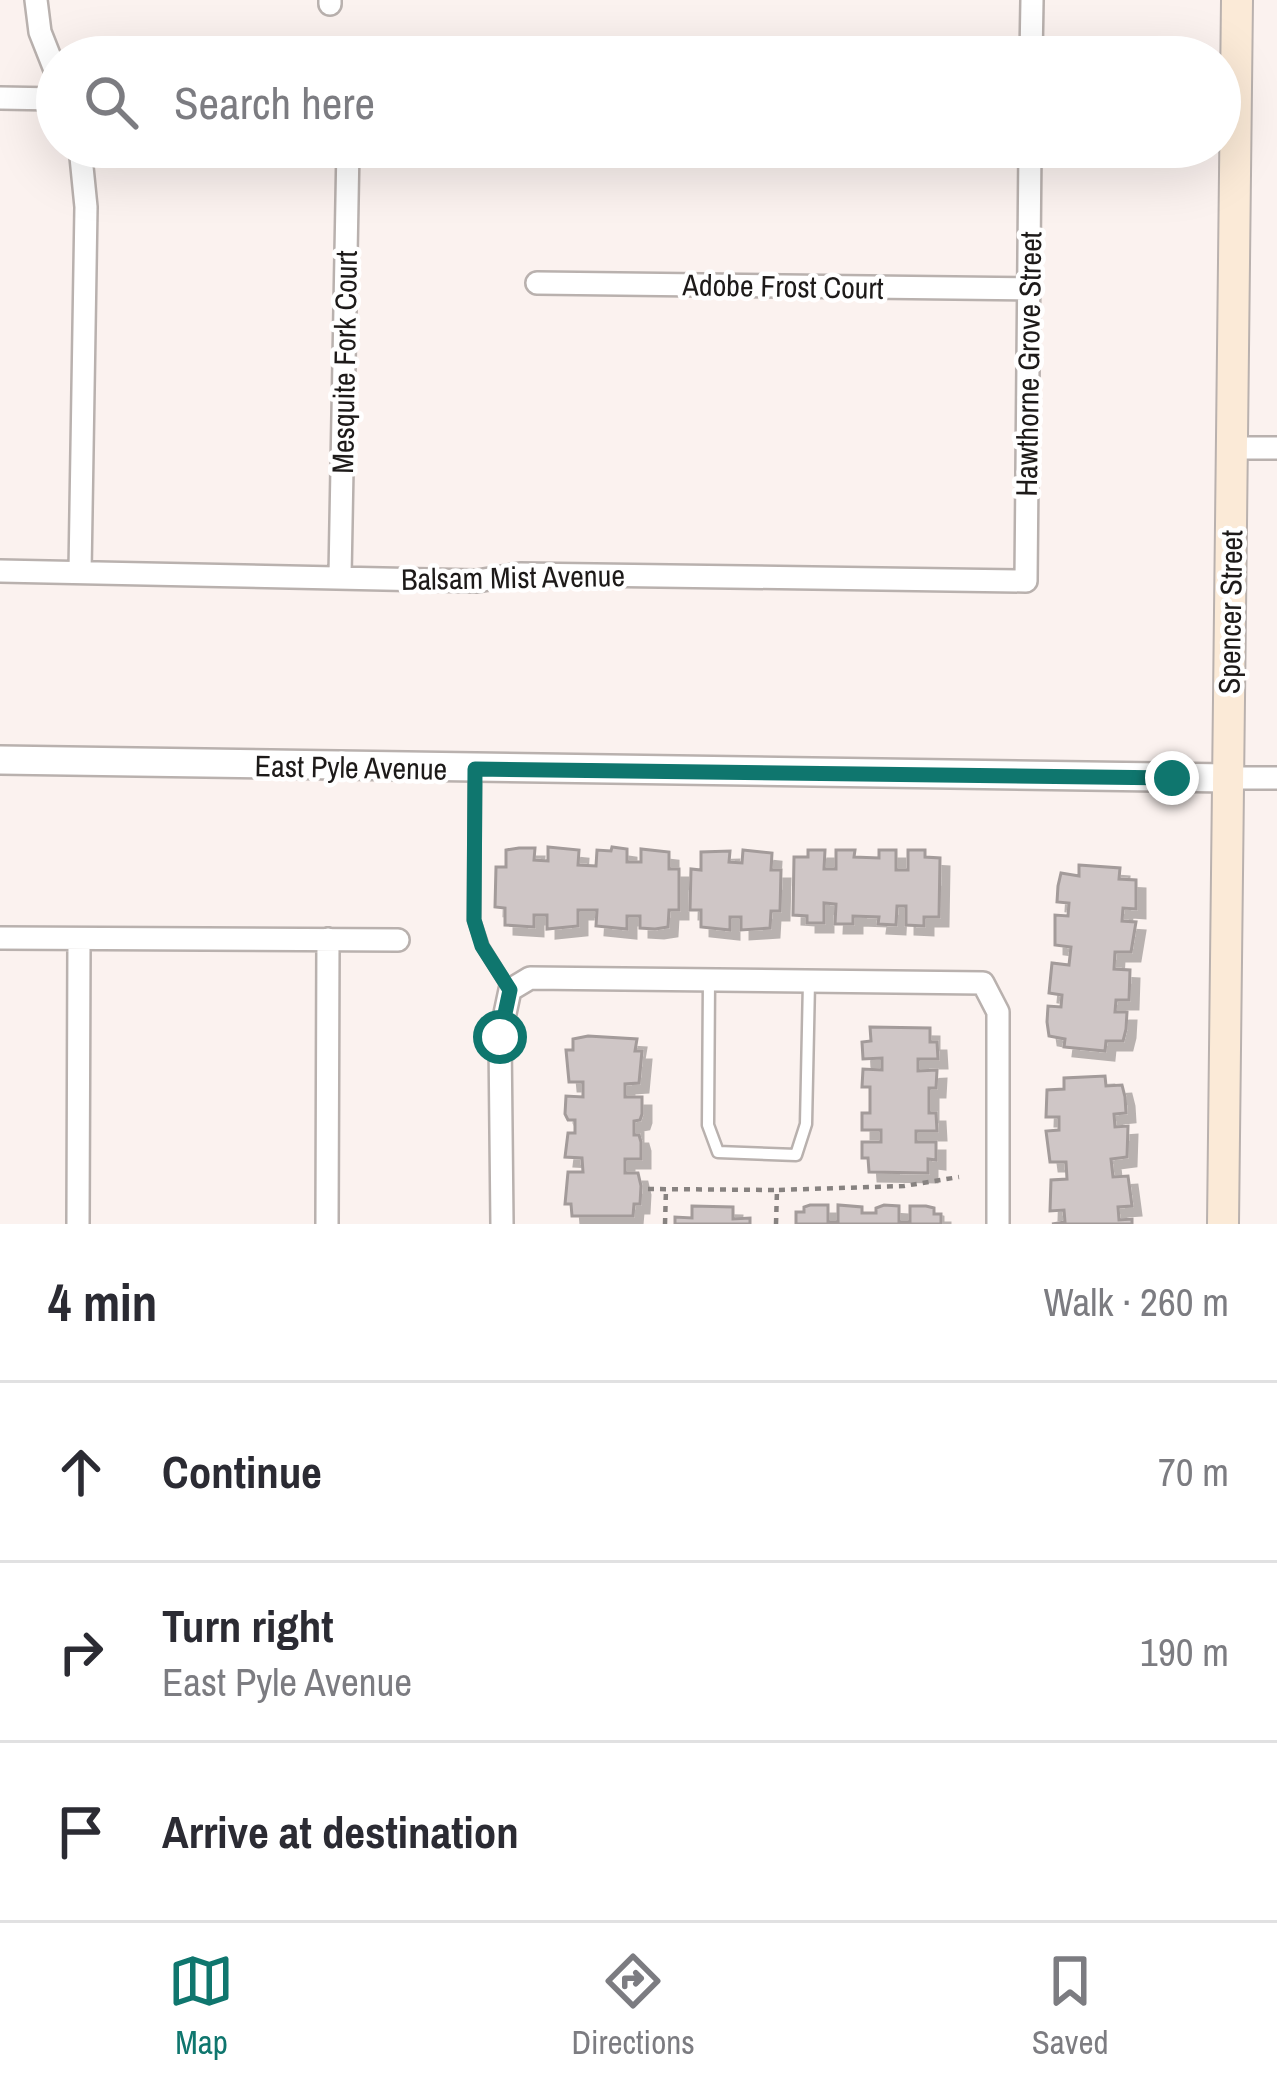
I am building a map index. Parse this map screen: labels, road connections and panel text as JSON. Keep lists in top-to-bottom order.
{
  "streets": {
    "main road": ["Spencer Street"],
    "street": [
      "Adobe Frost Court",
      "Mesquite Fork Court",
      "Hawthorne Grove Street",
      "Balsam Mist Avenue",
      "East Pyle Avenue"
    ]
  },
  "crossings": [
    ["Adobe Frost Court", "Hawthorne Grove Street"],
    ["Mesquite Fork Court", "Balsam Mist Avenue"],
    ["Hawthorne Grove Street", "Balsam Mist Avenue"],
    ["Spencer Street", "East Pyle Avenue"]
  ],
  "page": {
    "search": "Search here",
    "heading": ["4 min", "Walk · 260 m"],
    "list": [
      ["Continue", "70 m"],
      ["Turn right", "East Pyle Avenue", "190 m"],
      "Arrive at destination"
    ],
    "nav": ["Map", "Directions", "Saved"]
  }
}
